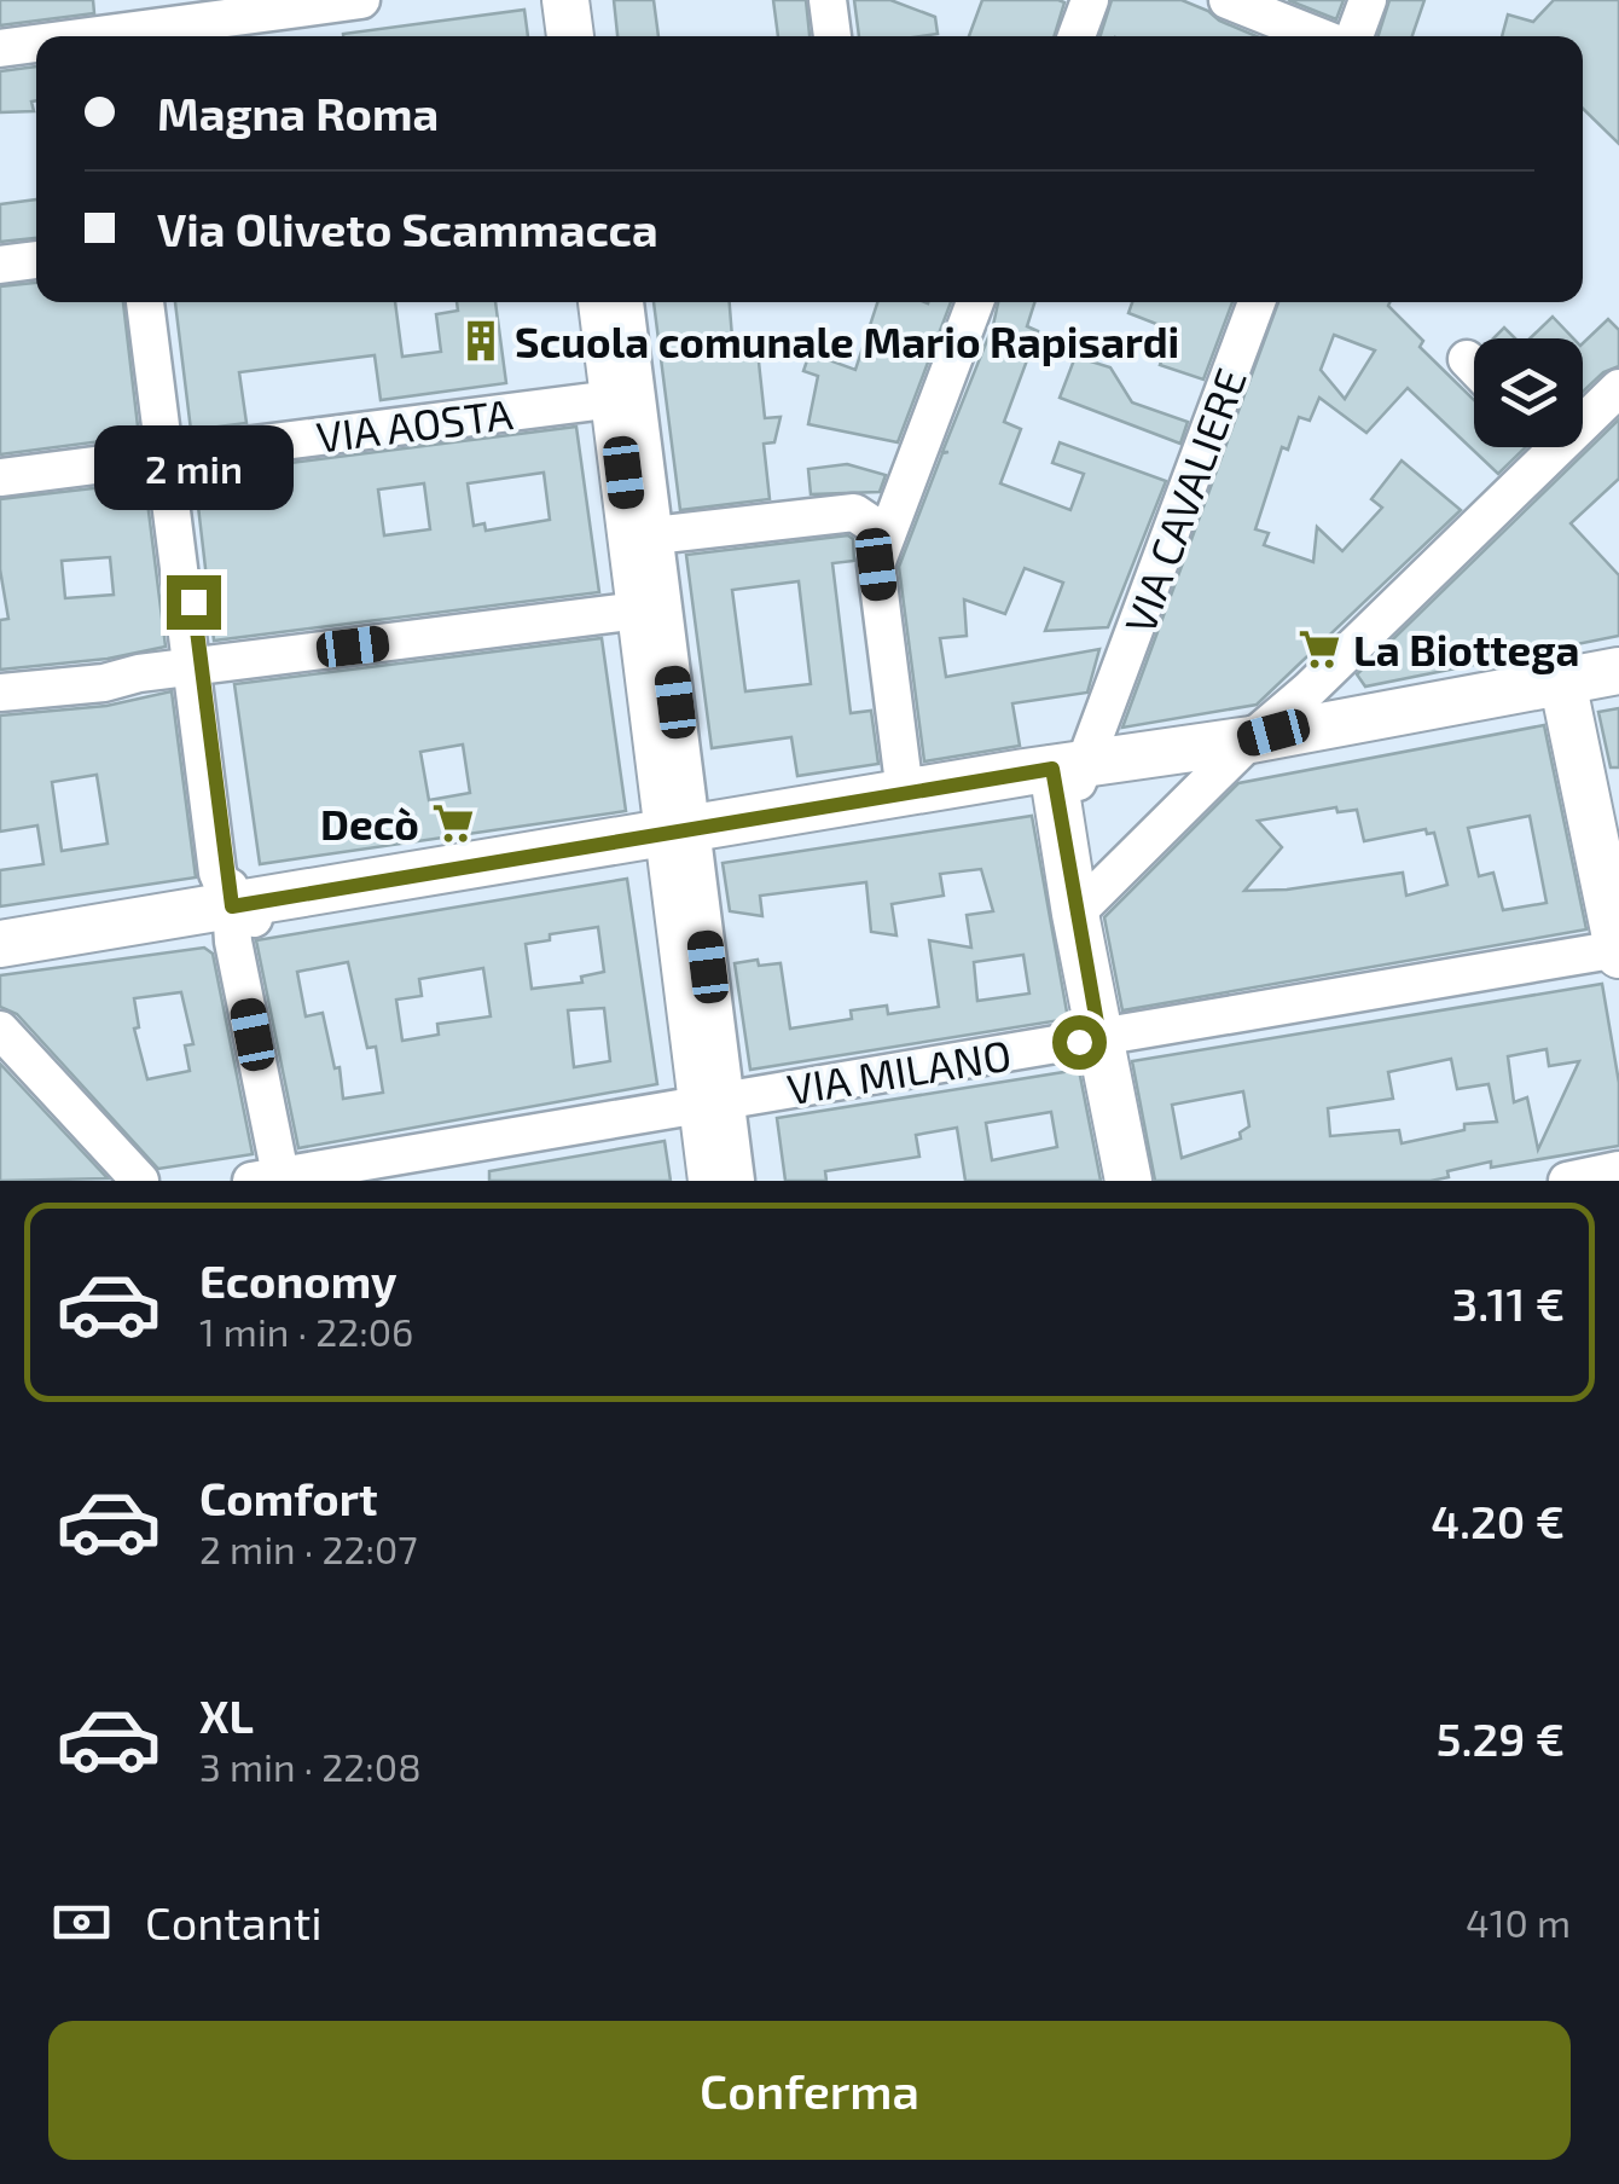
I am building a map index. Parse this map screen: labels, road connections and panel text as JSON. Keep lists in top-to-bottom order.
{
  "streets": {
    "street": ["VIA AOSTA", "VIA CAVALIERE", "VIA MILANO"]
  },
  "places": {
    "building": ["Scuola comunale Mario Rapisardi"],
    "supermarket": ["La Biottega", "Decò"]
  },
  "page": {
    "banner": ["Magna Roma", "Via Oliveto Scammacca"],
    "bubble": "2 min",
    "list": [
      {
        "name": "Economy",
        "note": "1 min · 22:06",
        "value": "3.11 €"
      },
      {
        "name": "Comfort",
        "note": "2 min · 22:07",
        "value": "4.20 €"
      },
      {
        "name": "XL",
        "note": "3 min · 22:08",
        "value": "5.29 €"
      }
    ],
    "pay": ["Contanti", "410 m"],
    "buttons": "Conferma"
  }
}
